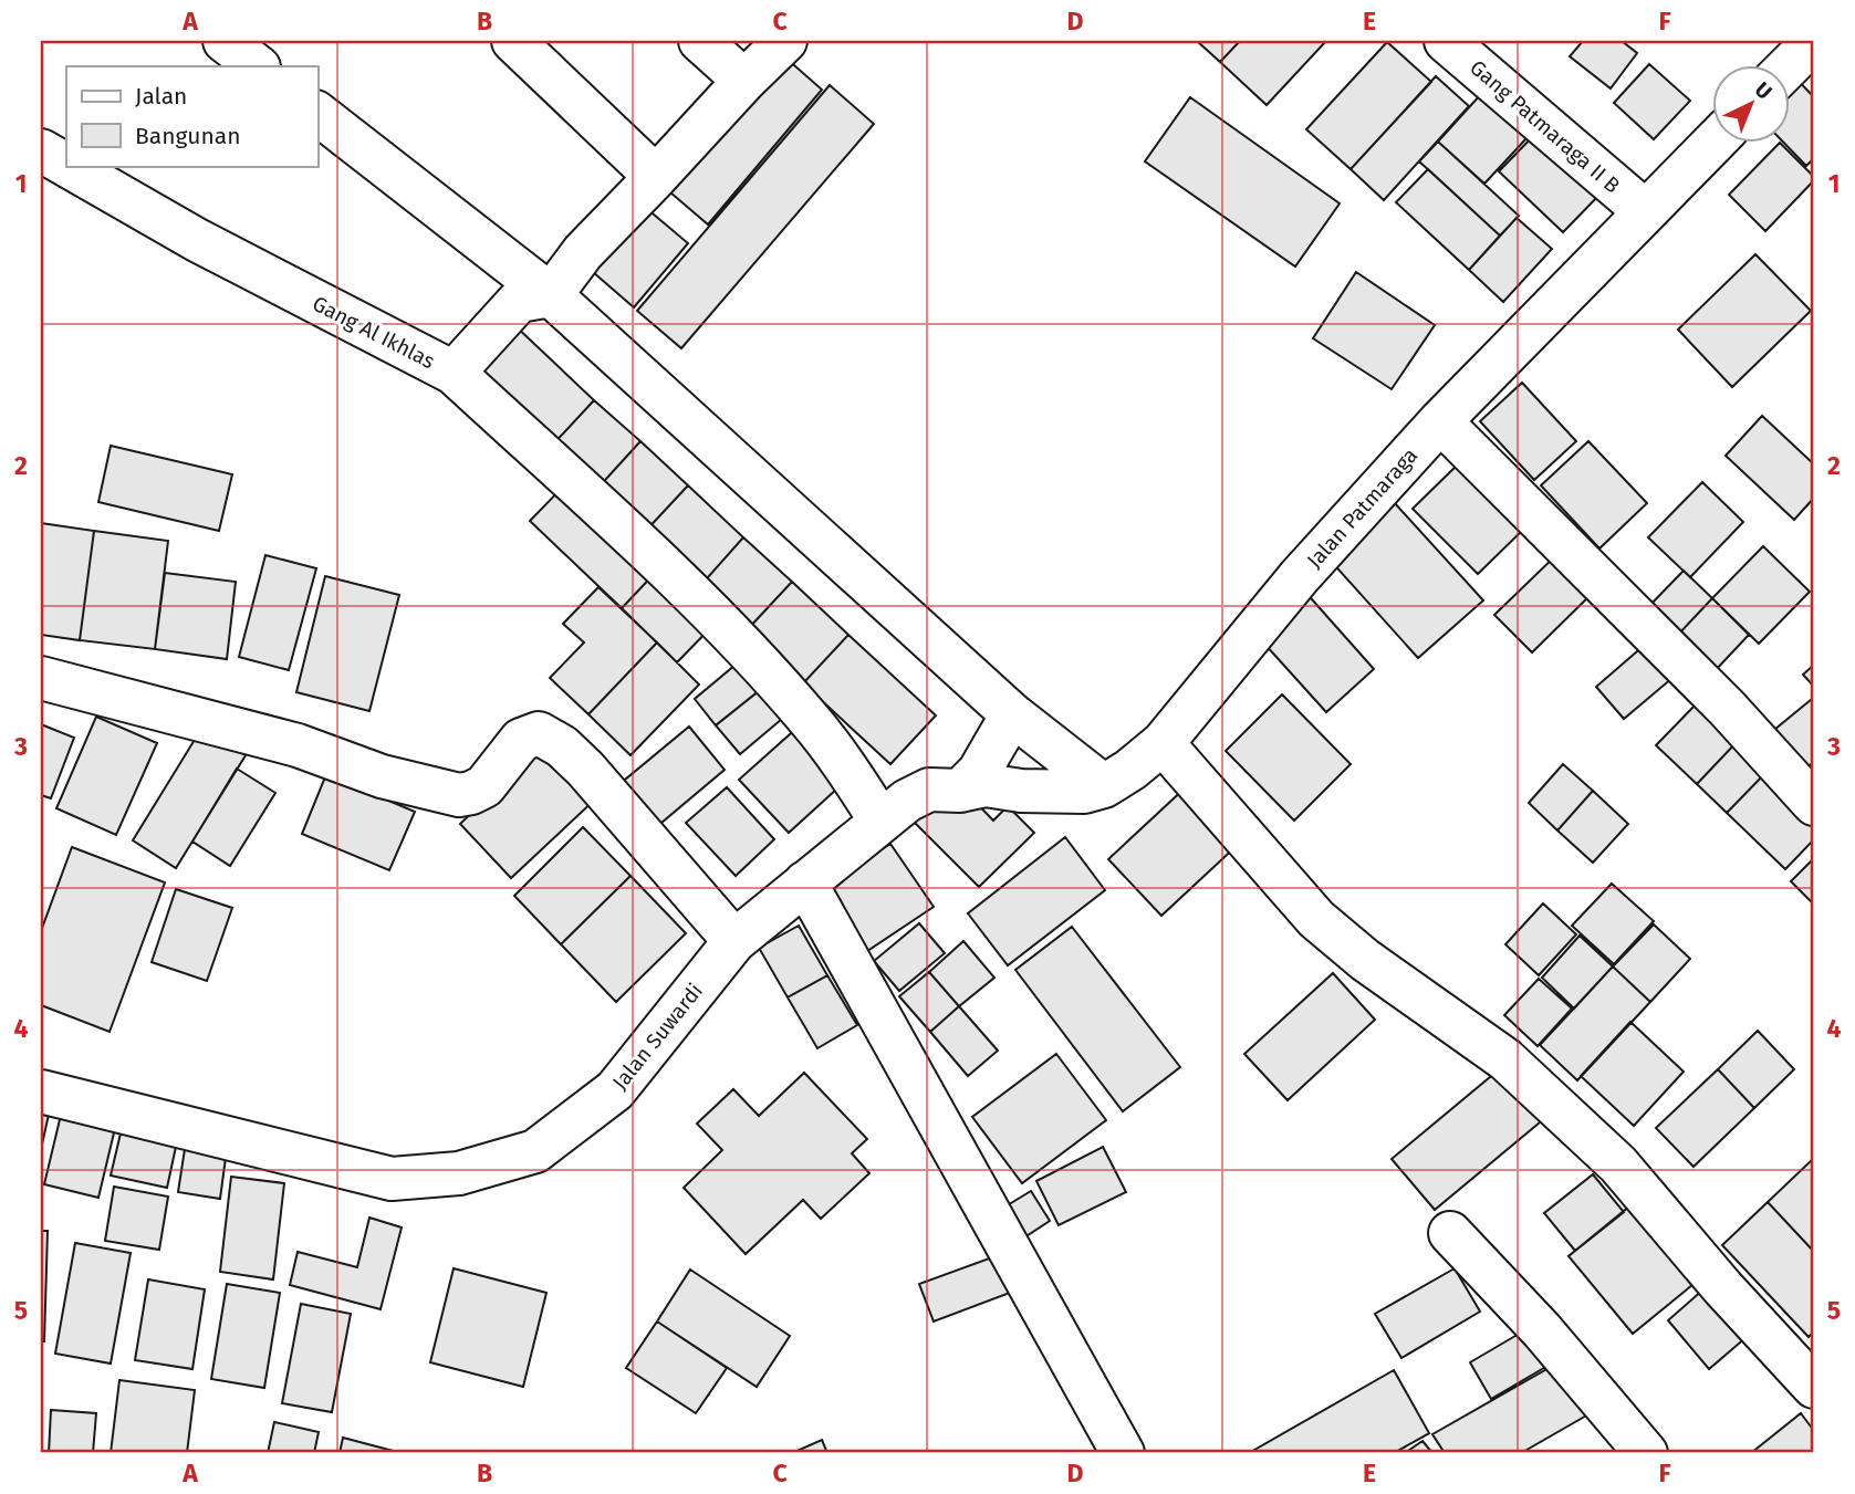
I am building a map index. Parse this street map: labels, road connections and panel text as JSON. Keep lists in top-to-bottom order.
{
  "streets": {
    "street": [
      "Gang Patmaraga II B",
      "Gang Al Ikhlas",
      "Jalan Patmaraga",
      "Jalan Suwardi"
    ]
  },
  "crossings": [
    ["Gang Patmaraga II B", "Jalan Patmaraga"],
    ["Jalan Patmaraga", "Jalan Suwardi"]
  ],
  "legend": ["Jalan", "Bangunan"],
  "north": "top right",
  "grid": {
    "columns": [
      "A",
      "B",
      "C",
      "D",
      "E",
      "F"
    ],
    "rows": [
      "1",
      "2",
      "3",
      "4",
      "5"
    ]
  }
}
